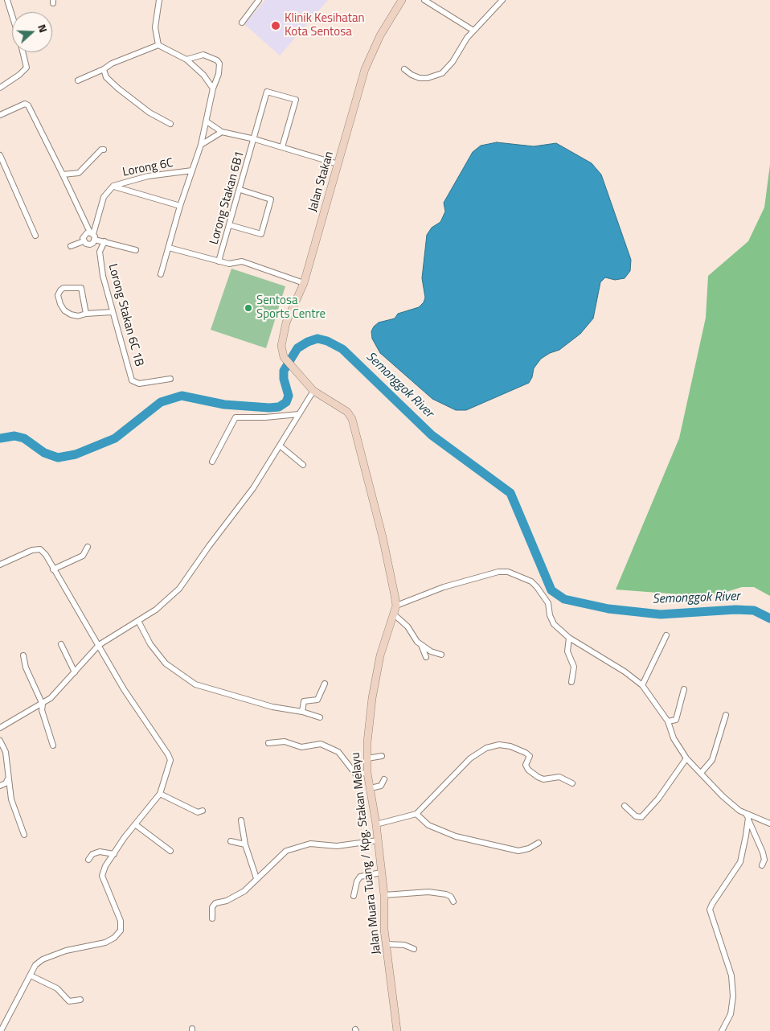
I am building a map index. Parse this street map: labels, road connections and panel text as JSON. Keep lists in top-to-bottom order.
{
  "streets": {
    "main road": ["Jalan Stakan", "Jalan Muara Tuang / Kpg. Stakan Melayu"],
    "street": ["Lorong 6C", "Lorong Stakan 6B1", "Lorong Stakan 6C 1B"]
  },
  "water": ["Semonggok River"],
  "places": ["Klinik Kesihatan Kota Sentosa", "Sentosa Sports Centre"],
  "north": "right"
}
